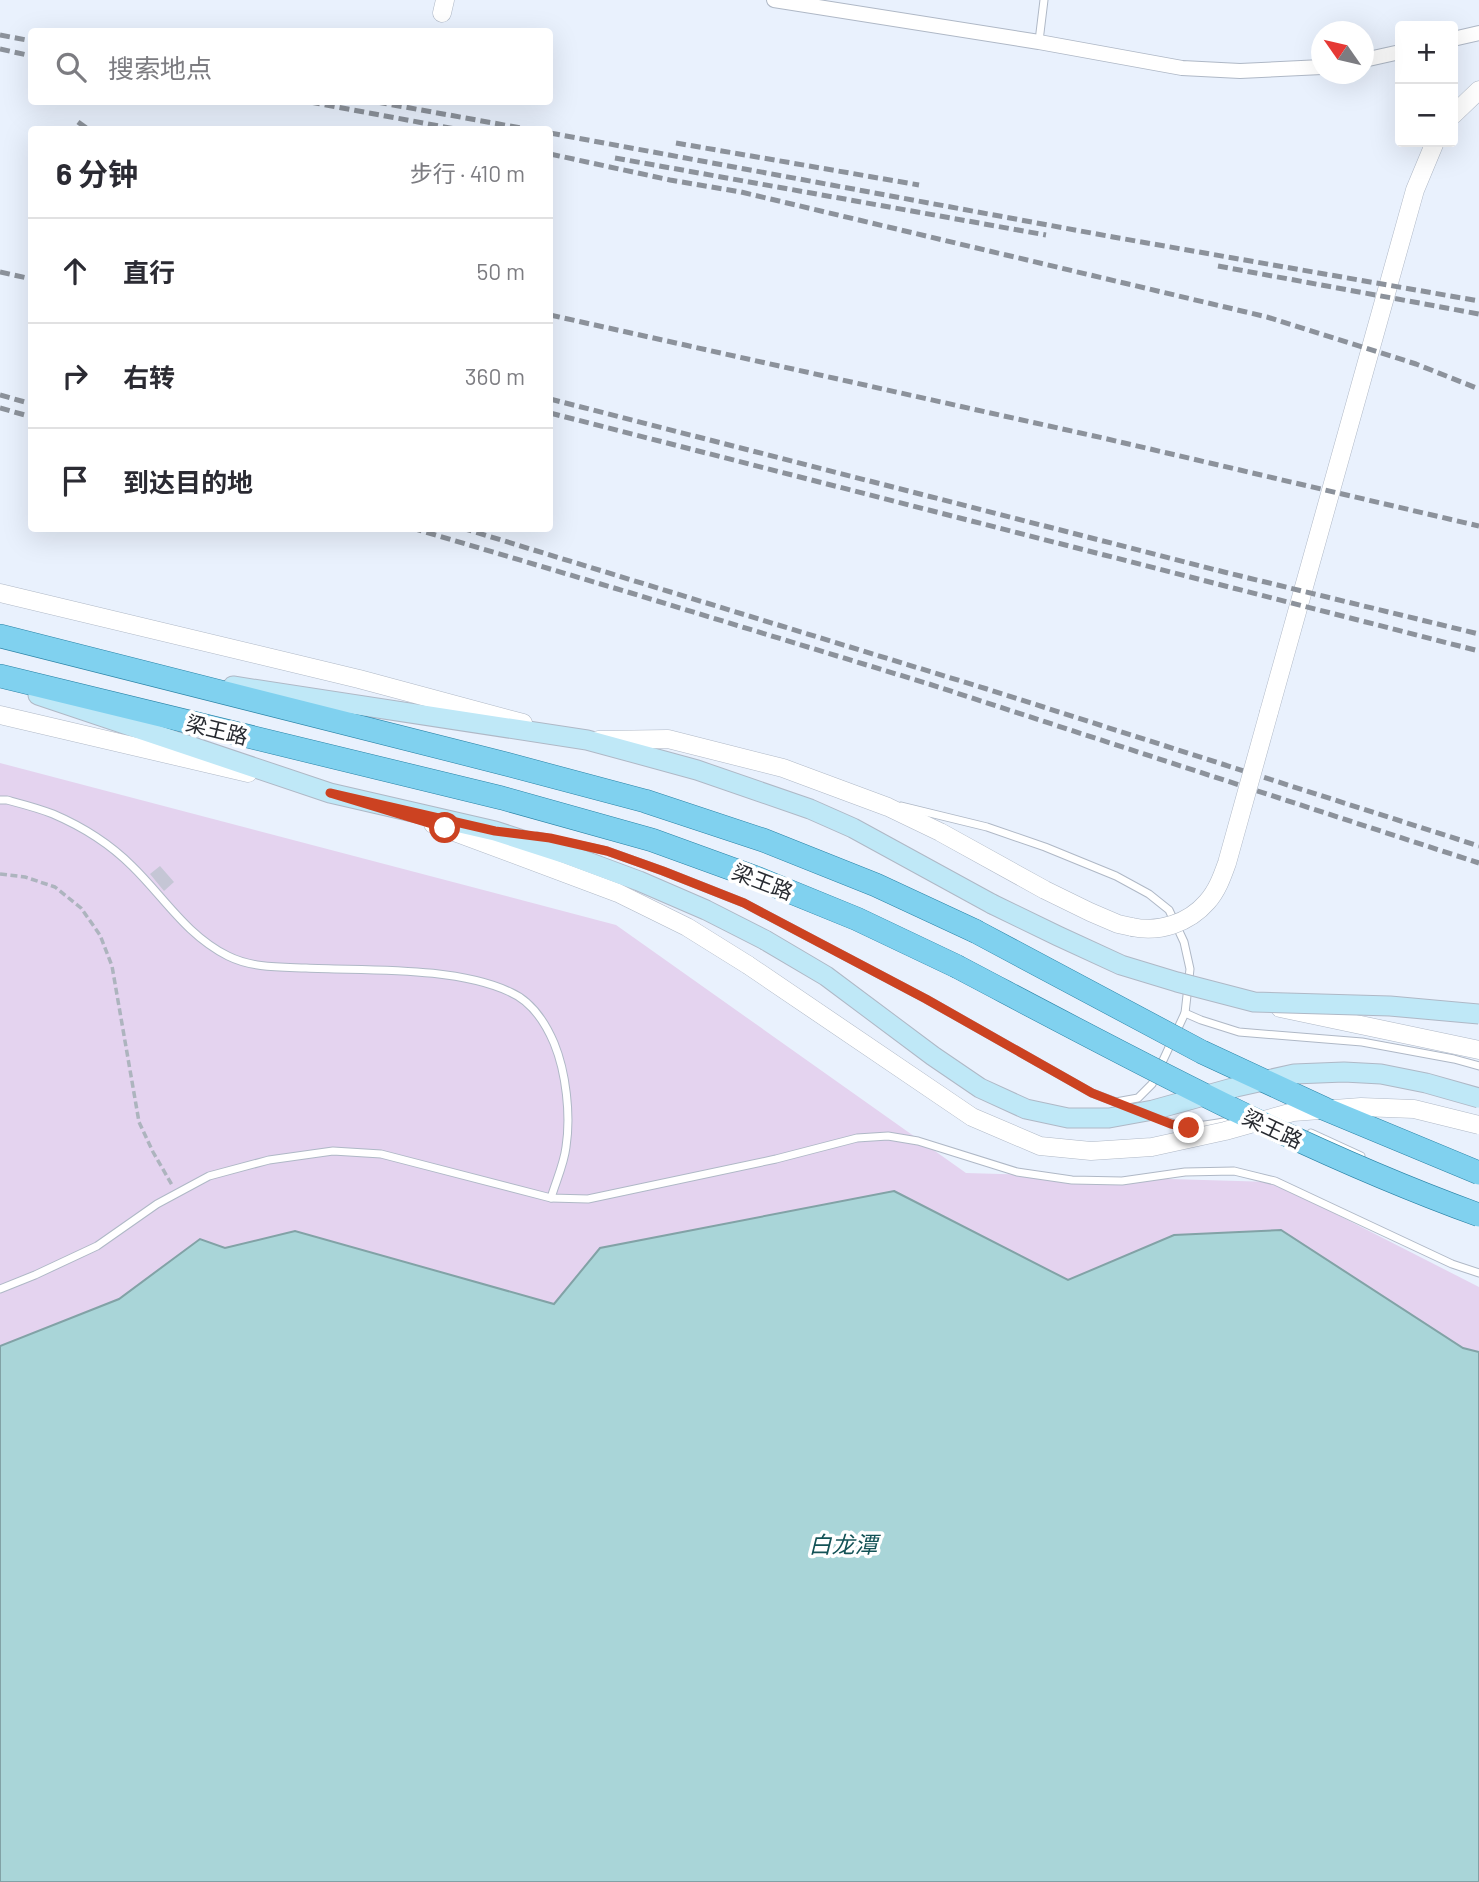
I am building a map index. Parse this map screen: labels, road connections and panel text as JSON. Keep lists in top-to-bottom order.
{
  "streets": {
    "main road": ["梁王路"]
  },
  "water": ["白龙潭"],
  "north": "top left",
  "page": {
    "map_buttons": ["+", "−"],
    "search": "搜索地点",
    "heading": ["6 分钟", "步行 · 410 m"],
    "list": [
      ["直行", "50 m"],
      ["右转", "360 m"],
      "到达目的地"
    ]
  }
}
